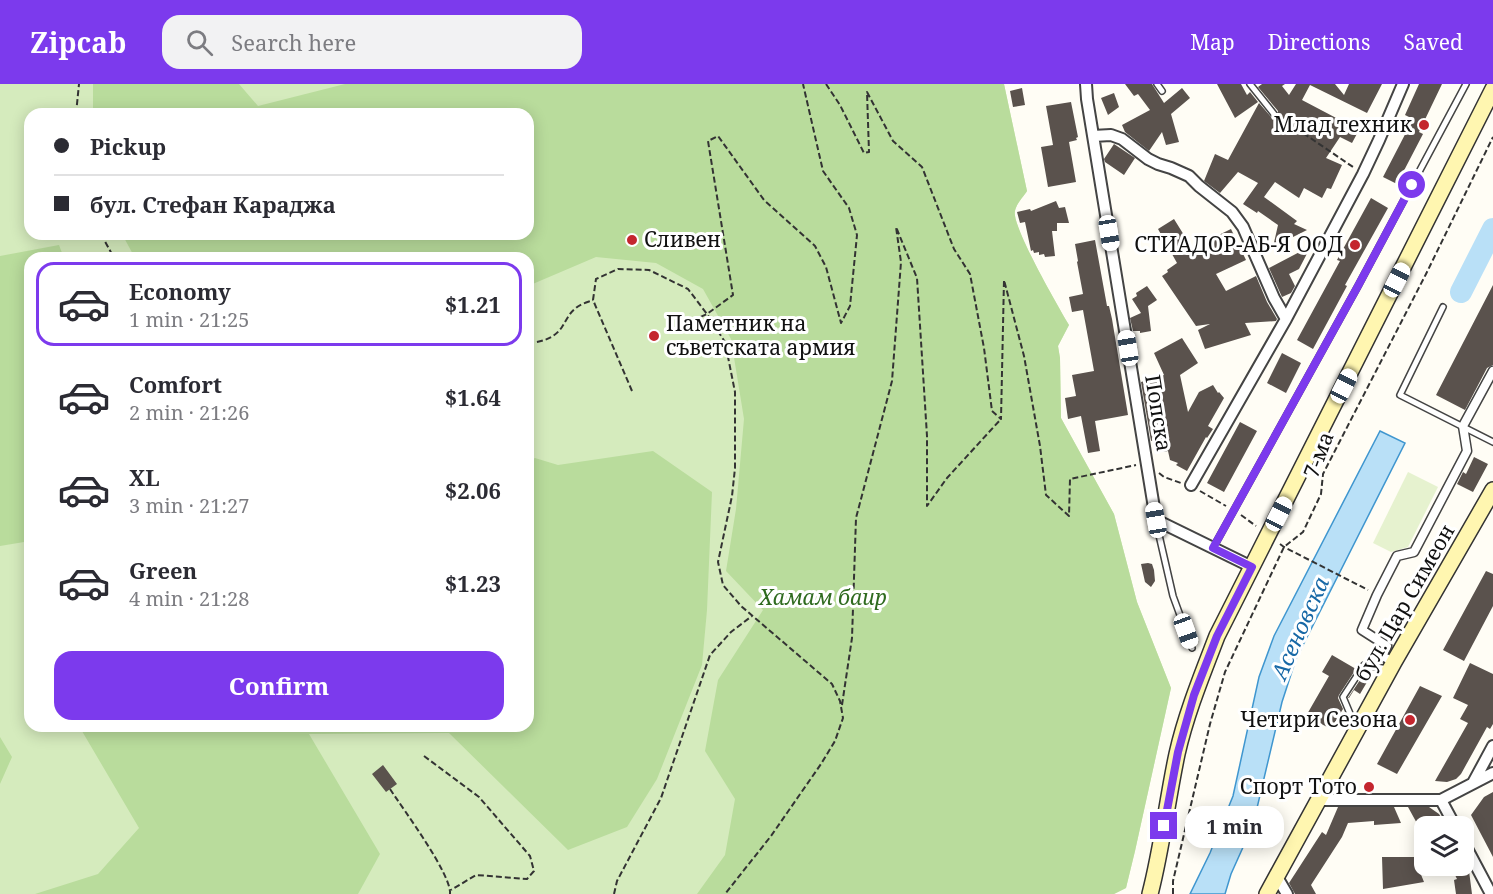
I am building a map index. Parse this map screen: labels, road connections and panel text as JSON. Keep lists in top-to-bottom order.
{
  "streets": {
    "main road": ["бул. Цар Симеон"],
    "street": ["Попска"],
    "path": ["7-ма"]
  },
  "water": ["Асеновска"],
  "parks": ["Хамам баир"],
  "places": [
    "Млад техник",
    "Сливен",
    "СТИАДОР-АБ-Я ООД",
    "Паметник на съветската армия",
    "Четири Сезона",
    "Спорт Тото"
  ],
  "page": {
    "header": "Zipcab",
    "search": "Search here",
    "nav": ["Map", "Directions", "Saved"],
    "banner": ["Pickup", "бул. Стефан Караджа"],
    "list": [
      {
        "name": "Economy",
        "note": "1 min · 21:25",
        "value": "$1.21"
      },
      {
        "name": "Comfort",
        "note": "2 min · 21:26",
        "value": "$1.64"
      },
      {
        "name": "XL",
        "note": "3 min · 21:27",
        "value": "$2.06"
      },
      {
        "name": "Green",
        "note": "4 min · 21:28",
        "value": "$1.23"
      }
    ],
    "buttons": "Confirm",
    "bubble": "1 min"
  }
}
